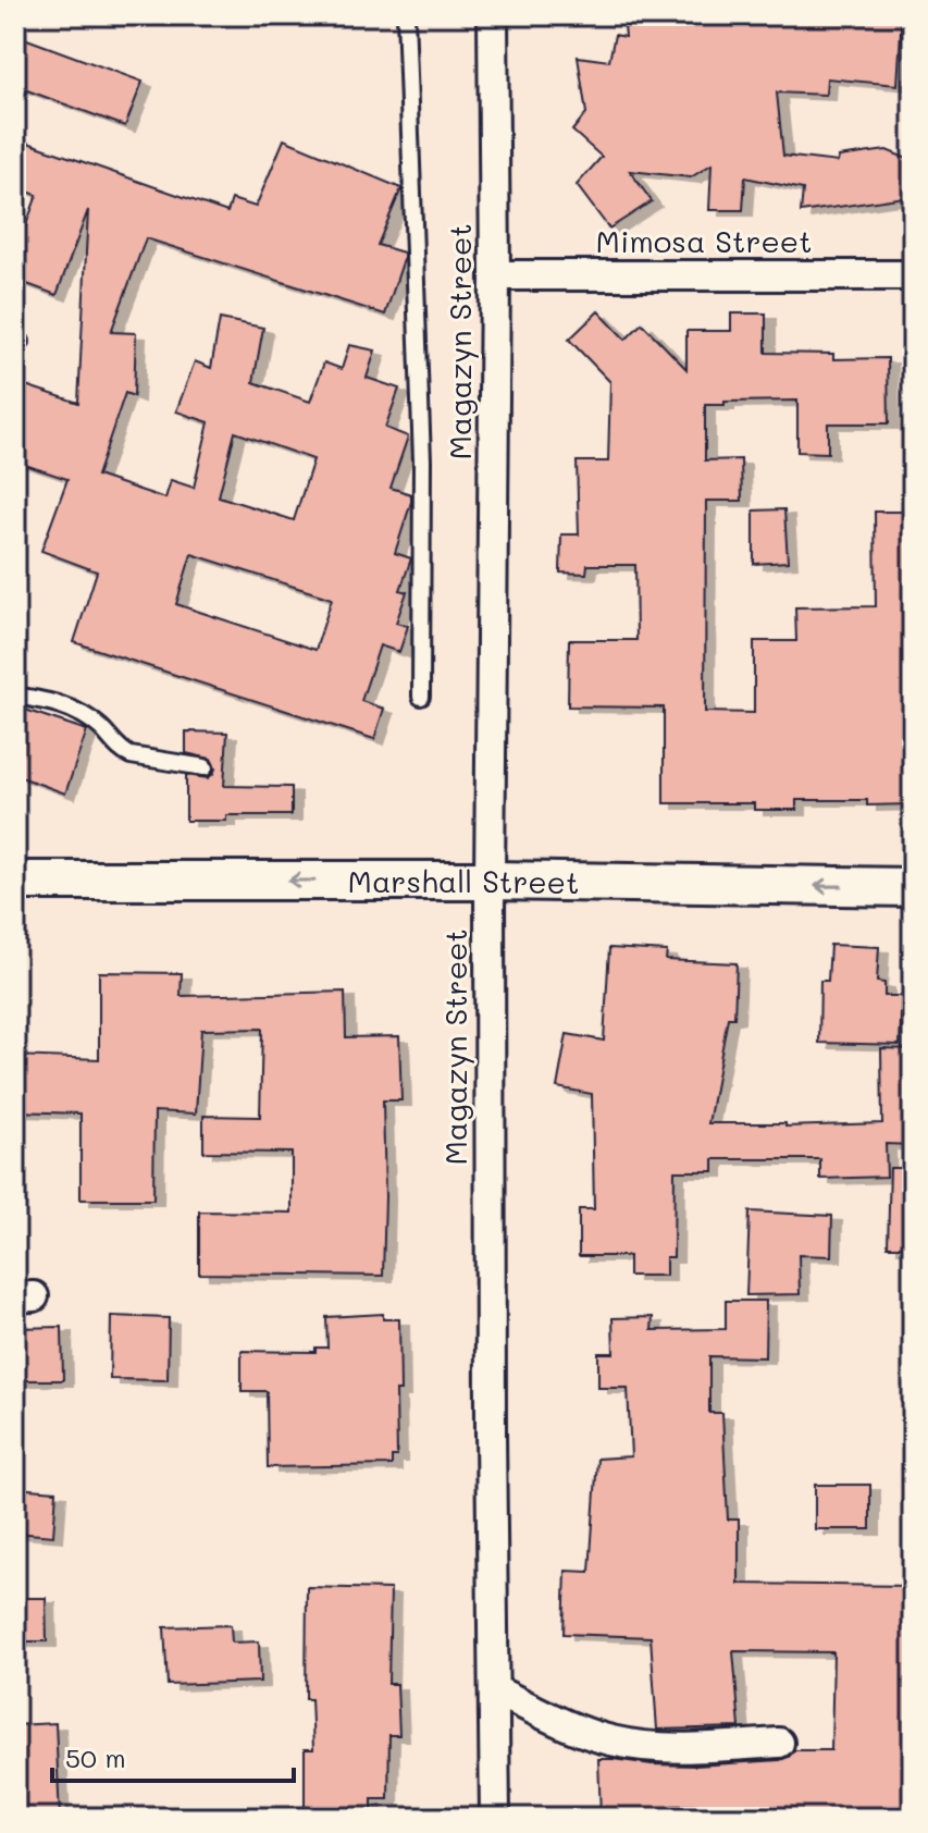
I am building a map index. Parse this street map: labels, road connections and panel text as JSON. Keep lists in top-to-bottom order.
{
  "streets": {
    "street": ["Mimosa Street", "Magazyn Street", "Marshall Street"]
  },
  "crossings": [
    ["Mimosa Street", "Magazyn Street"],
    ["Magazyn Street", "Marshall Street"]
  ],
  "one_way": ["Marshall Street"],
  "scale_bar": "50 m"
}
